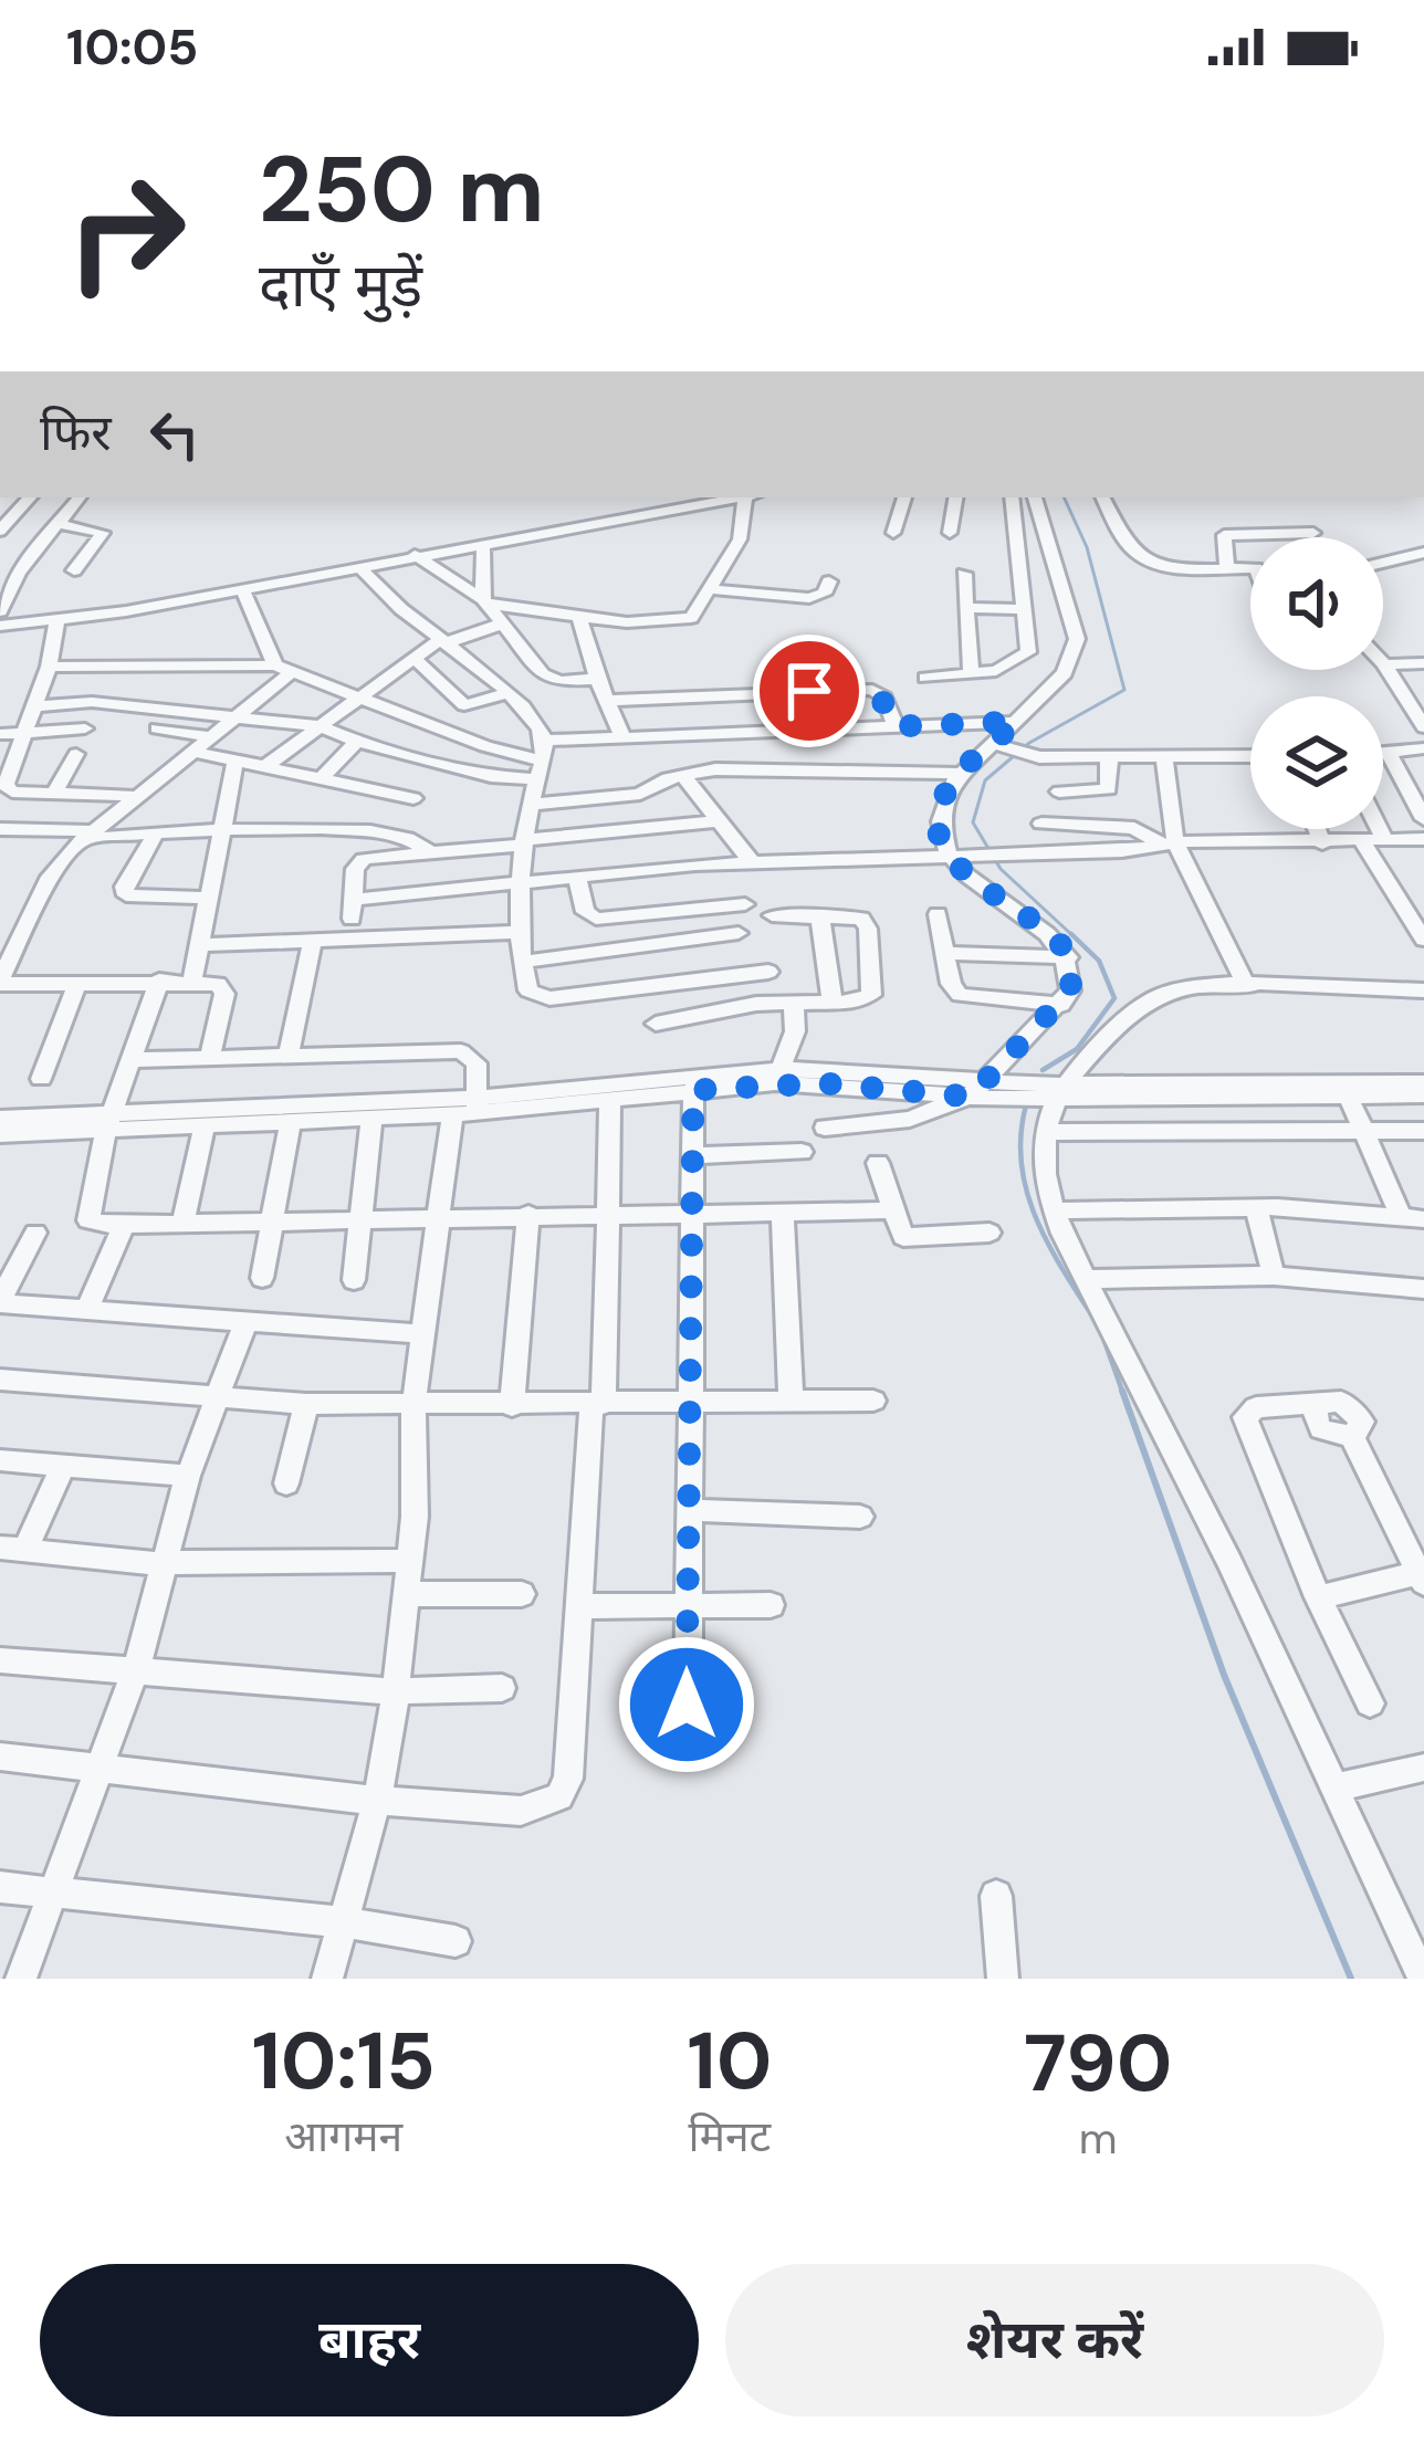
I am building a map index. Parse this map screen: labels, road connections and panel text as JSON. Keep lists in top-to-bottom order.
{
  "page": {
    "status": "10:05",
    "turn": ["250 m", "दाएँ मुड़ें"],
    "then": "फिर",
    "eta": [
      "10:15",
      "आगमन",
      "10",
      "मिनट",
      "790",
      "m"
    ],
    "buttons": ["बाहर", "शेयर करें"]
  }
}
